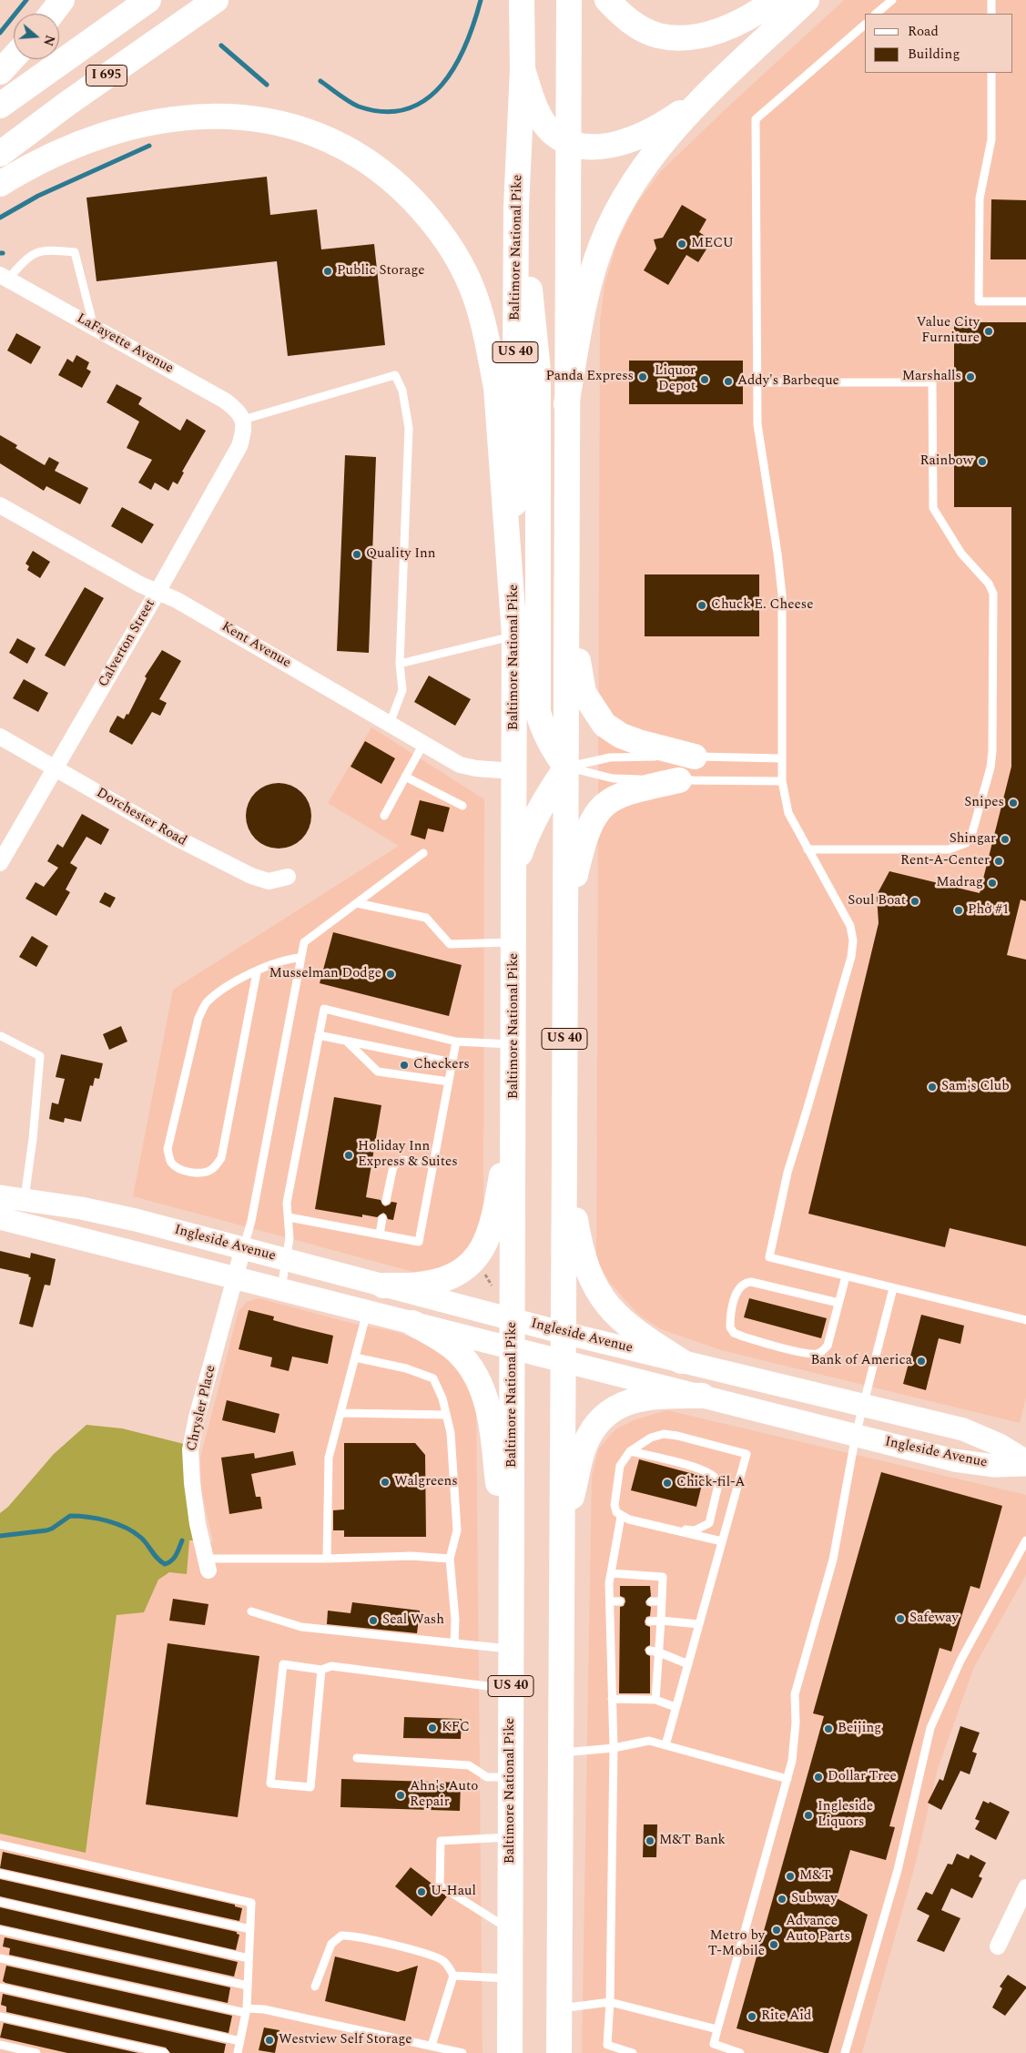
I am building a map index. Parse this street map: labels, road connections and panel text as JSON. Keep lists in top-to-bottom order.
{
  "streets": {
    "main road": [
      "I 695",
      "Baltimore National Pike",
      "US 40",
      "Ingleside Avenue"
    ],
    "street": [
      "LaFayette Avenue",
      "Calverton Street",
      "Kent Avenue",
      "Dorchester Road",
      "Chrysler Place"
    ]
  },
  "crossings": [
    ["Baltimore National Pike", "Kent Avenue"],
    ["Baltimore National Pike", "Ingleside Avenue"],
    ["LaFayette Avenue", "Calverton Street"],
    ["US 40", "Ingleside Avenue"],
    ["Calverton Street", "Kent Avenue"],
    ["Calverton Street", "Dorchester Road"],
    ["Ingleside Avenue", "Chrysler Place"]
  ],
  "places": [
    "MECU",
    "Public Storage",
    "Value City Furniture",
    "Panda Express",
    "Marshalls",
    "Liquor Depot",
    "Addy's Barbeque",
    "Rainbow",
    "Quality Inn",
    "Chuck E. Cheese",
    "Snipes",
    "Shingar",
    "Rent-A-Center",
    "Madrag",
    "Soul Boat",
    "Phở #1",
    "Musselman Dodge",
    "Checkers",
    "Sam's Club",
    "Holiday Inn Express & Suites",
    "Bank of America",
    "Walgreens",
    "Chick-fil-A",
    "Safeway",
    "Seal Wash",
    "KFC",
    "Beijing",
    "Dollar Tree",
    "Ahn's Auto Repair",
    "Ingleside Liquors",
    "M&T Bank",
    "M&T",
    "U-Haul",
    "Subway",
    "Advance Auto Parts",
    "Metro by T-Mobile",
    "Rite Aid",
    "Westview Self Storage"
  ],
  "legend": ["Road", "Building"],
  "north": "right"
}
